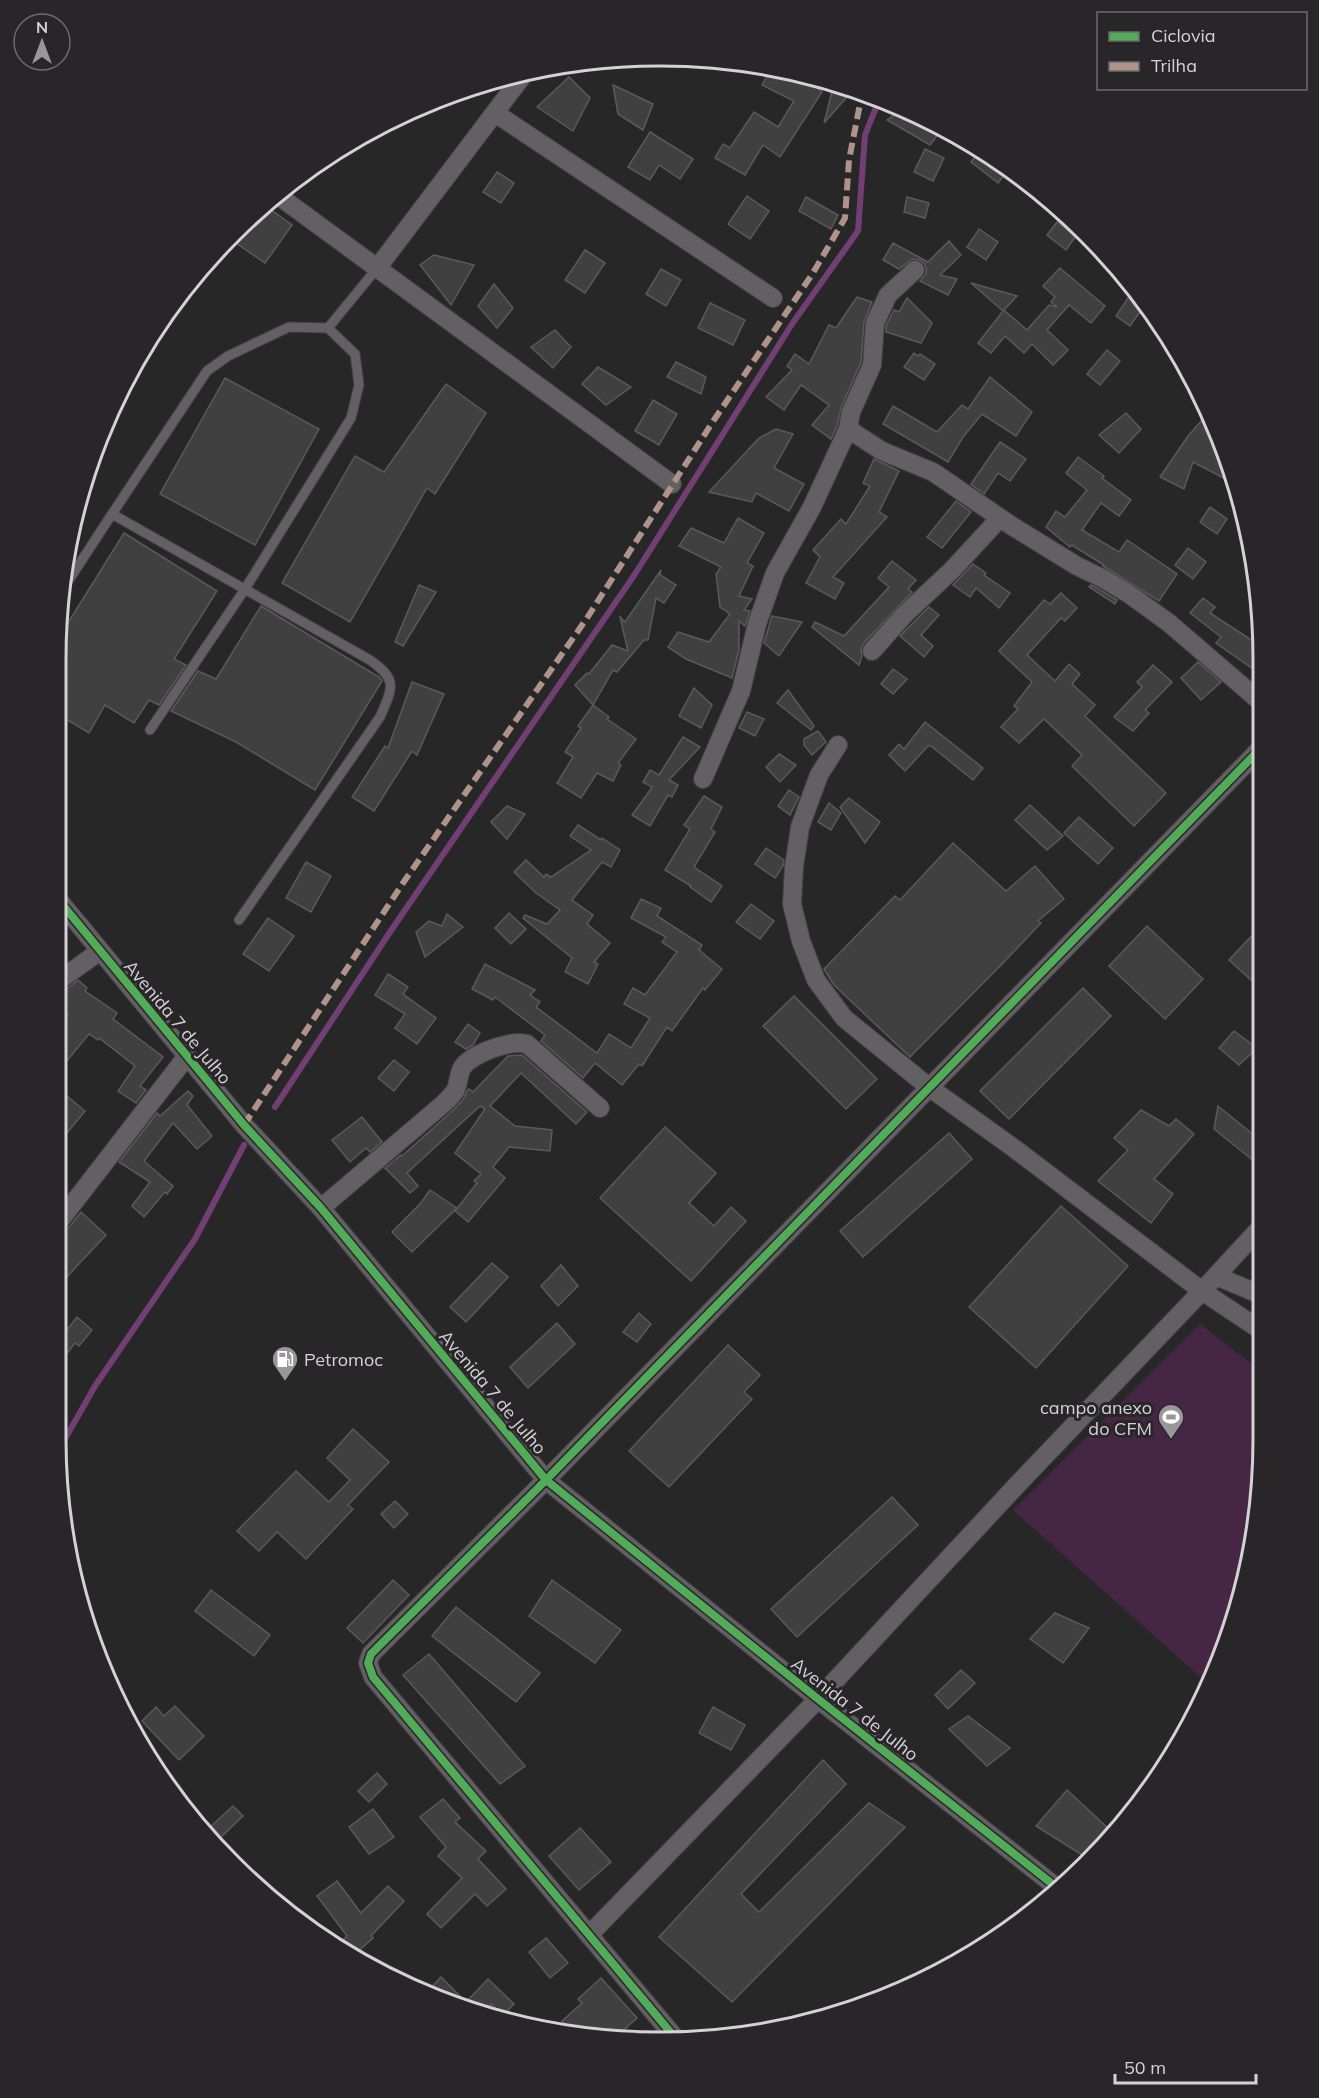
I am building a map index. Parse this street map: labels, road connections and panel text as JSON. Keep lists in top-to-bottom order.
{
  "streets": {
    "street": ["Avenida 7 de Julho"]
  },
  "places": {
    "fuel station": ["Petromoc"],
    "sports": ["campo anexo do CFM"]
  },
  "legend": ["Ciclovia", "Trilha"],
  "scale_bar": "50 m",
  "north": "top"
}
